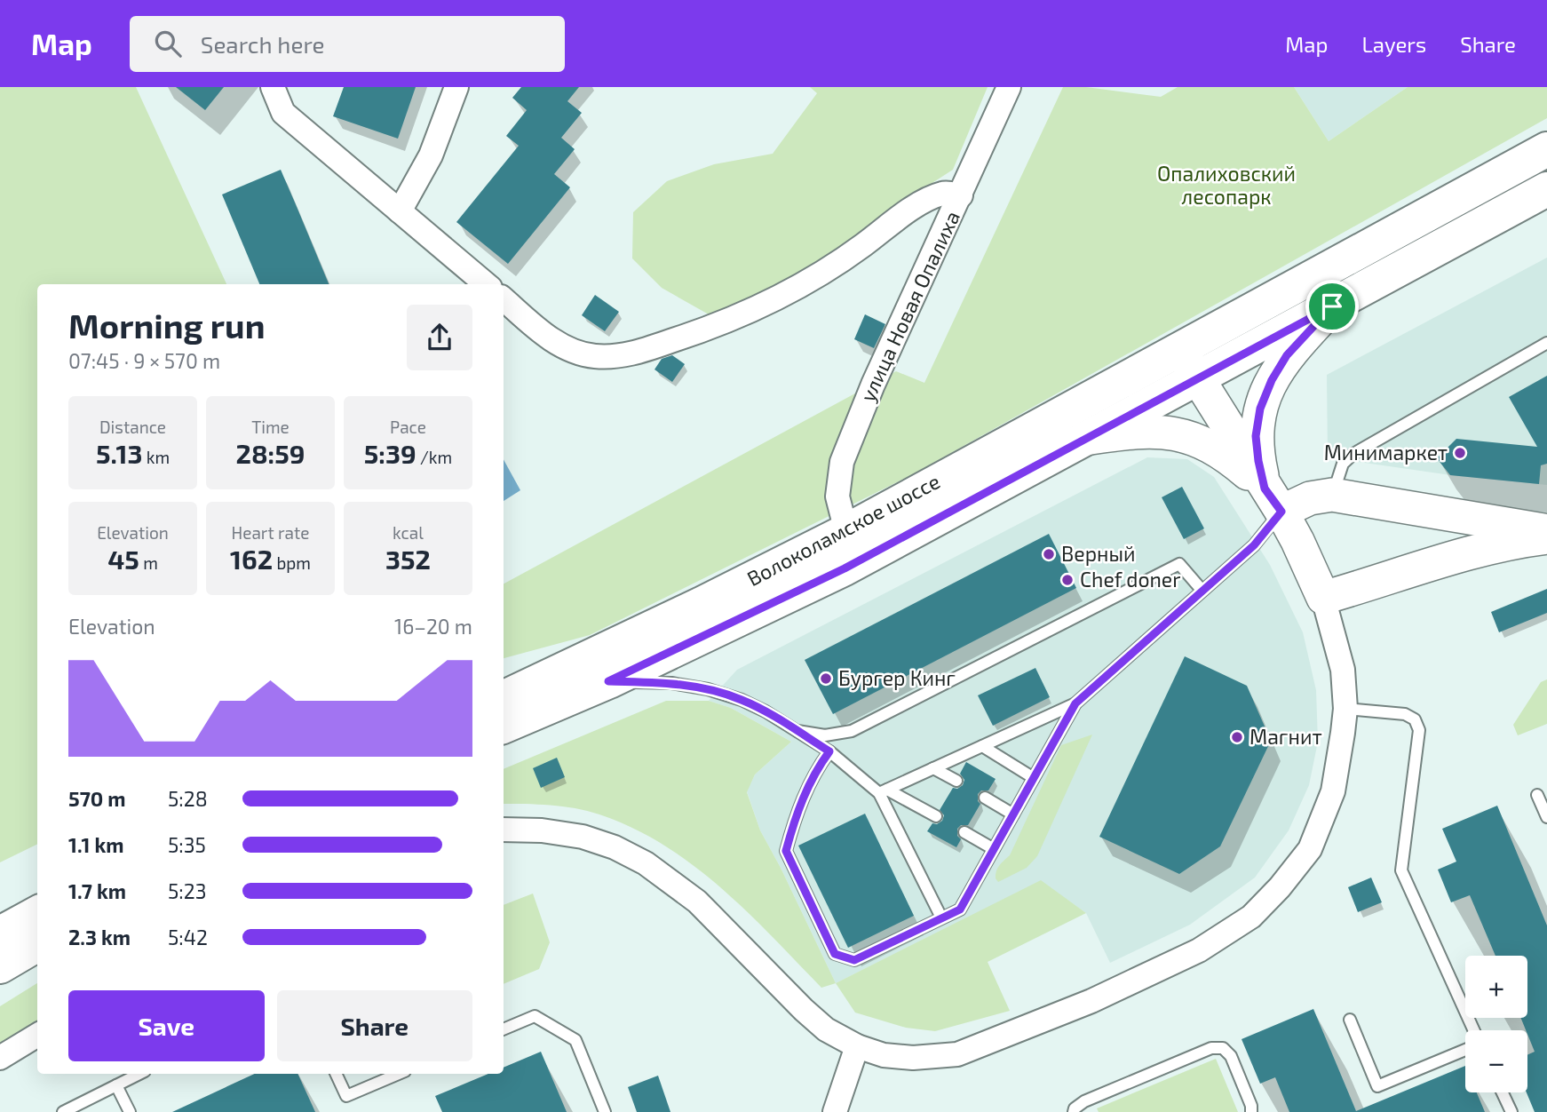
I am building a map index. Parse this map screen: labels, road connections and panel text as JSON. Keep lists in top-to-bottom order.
{
  "streets": {
    "main road": ["Волоколамское шоссе"],
    "street": ["улица Новая Опалиха"]
  },
  "crossings": [
    ["улица Новая Опалиха", "Волоколамское шоссе"]
  ],
  "parks": ["Опалиховский лесопарк"],
  "places": [
    "Минимаркет",
    "Верный",
    "Chef doner",
    "Бургер Кинг",
    "Магнит"
  ],
  "page": {
    "header": "Map",
    "search": "Search here",
    "nav": ["Map", "Layers", "Share"],
    "heading": ["Morning run", "07:45 · 9 × 570 m"],
    "stats": [
      ["Distance", "5.13 km"],
      ["Time", "28:59"],
      ["Pace", "5:39 /km"],
      ["Elevation", "45 m"],
      ["Heart rate", "162 bpm"],
      ["kcal", "352"]
    ],
    "chart": ["Elevation", "16–20 m"],
    "list": [
      {
        "name": "570 m",
        "note": "5:28"
      },
      {
        "name": "1.1 km",
        "note": "5:35"
      },
      {
        "name": "1.7 km",
        "note": "5:23"
      },
      {
        "name": "2.3 km",
        "note": "5:42"
      }
    ],
    "map_buttons": ["+", "−"],
    "buttons": ["Save", "Share"]
  }
}
